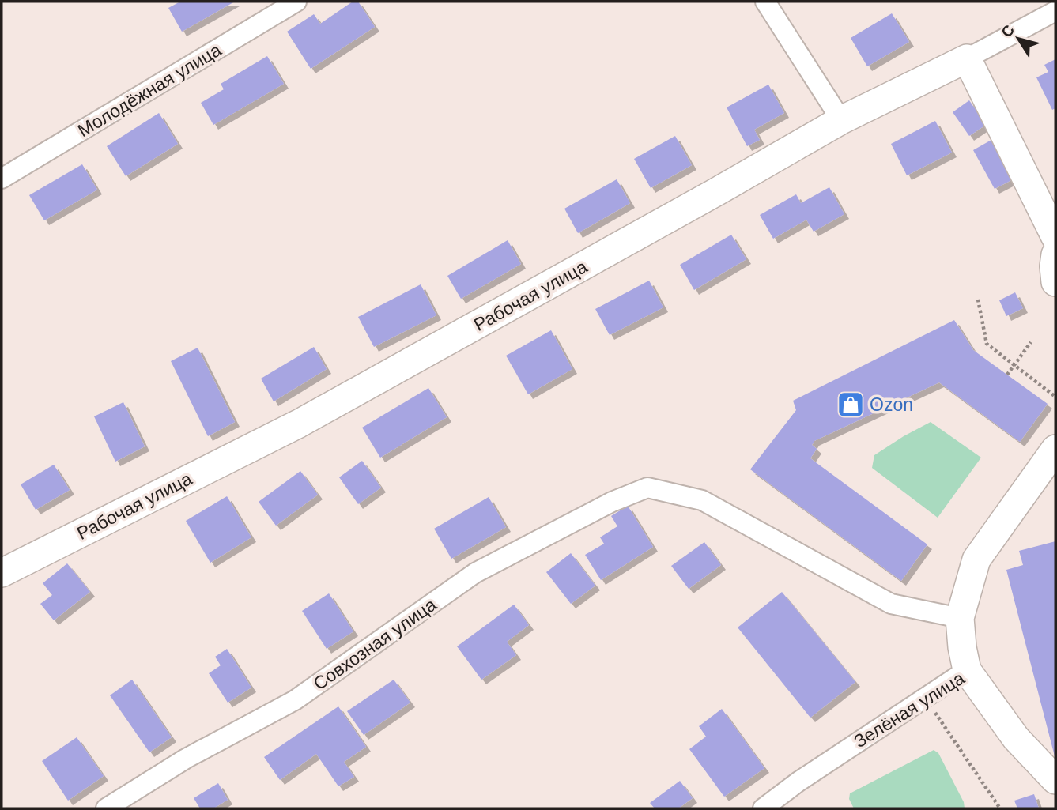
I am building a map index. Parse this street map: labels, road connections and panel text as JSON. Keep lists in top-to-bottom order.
{
  "streets": {
    "street": [
      "Молодёжная улица",
      "Рабочая улица",
      "Совхозная улица",
      "Зелёная улица"
    ]
  },
  "places": {
    "shop": ["Ozon"]
  },
  "north": "top left"
}
